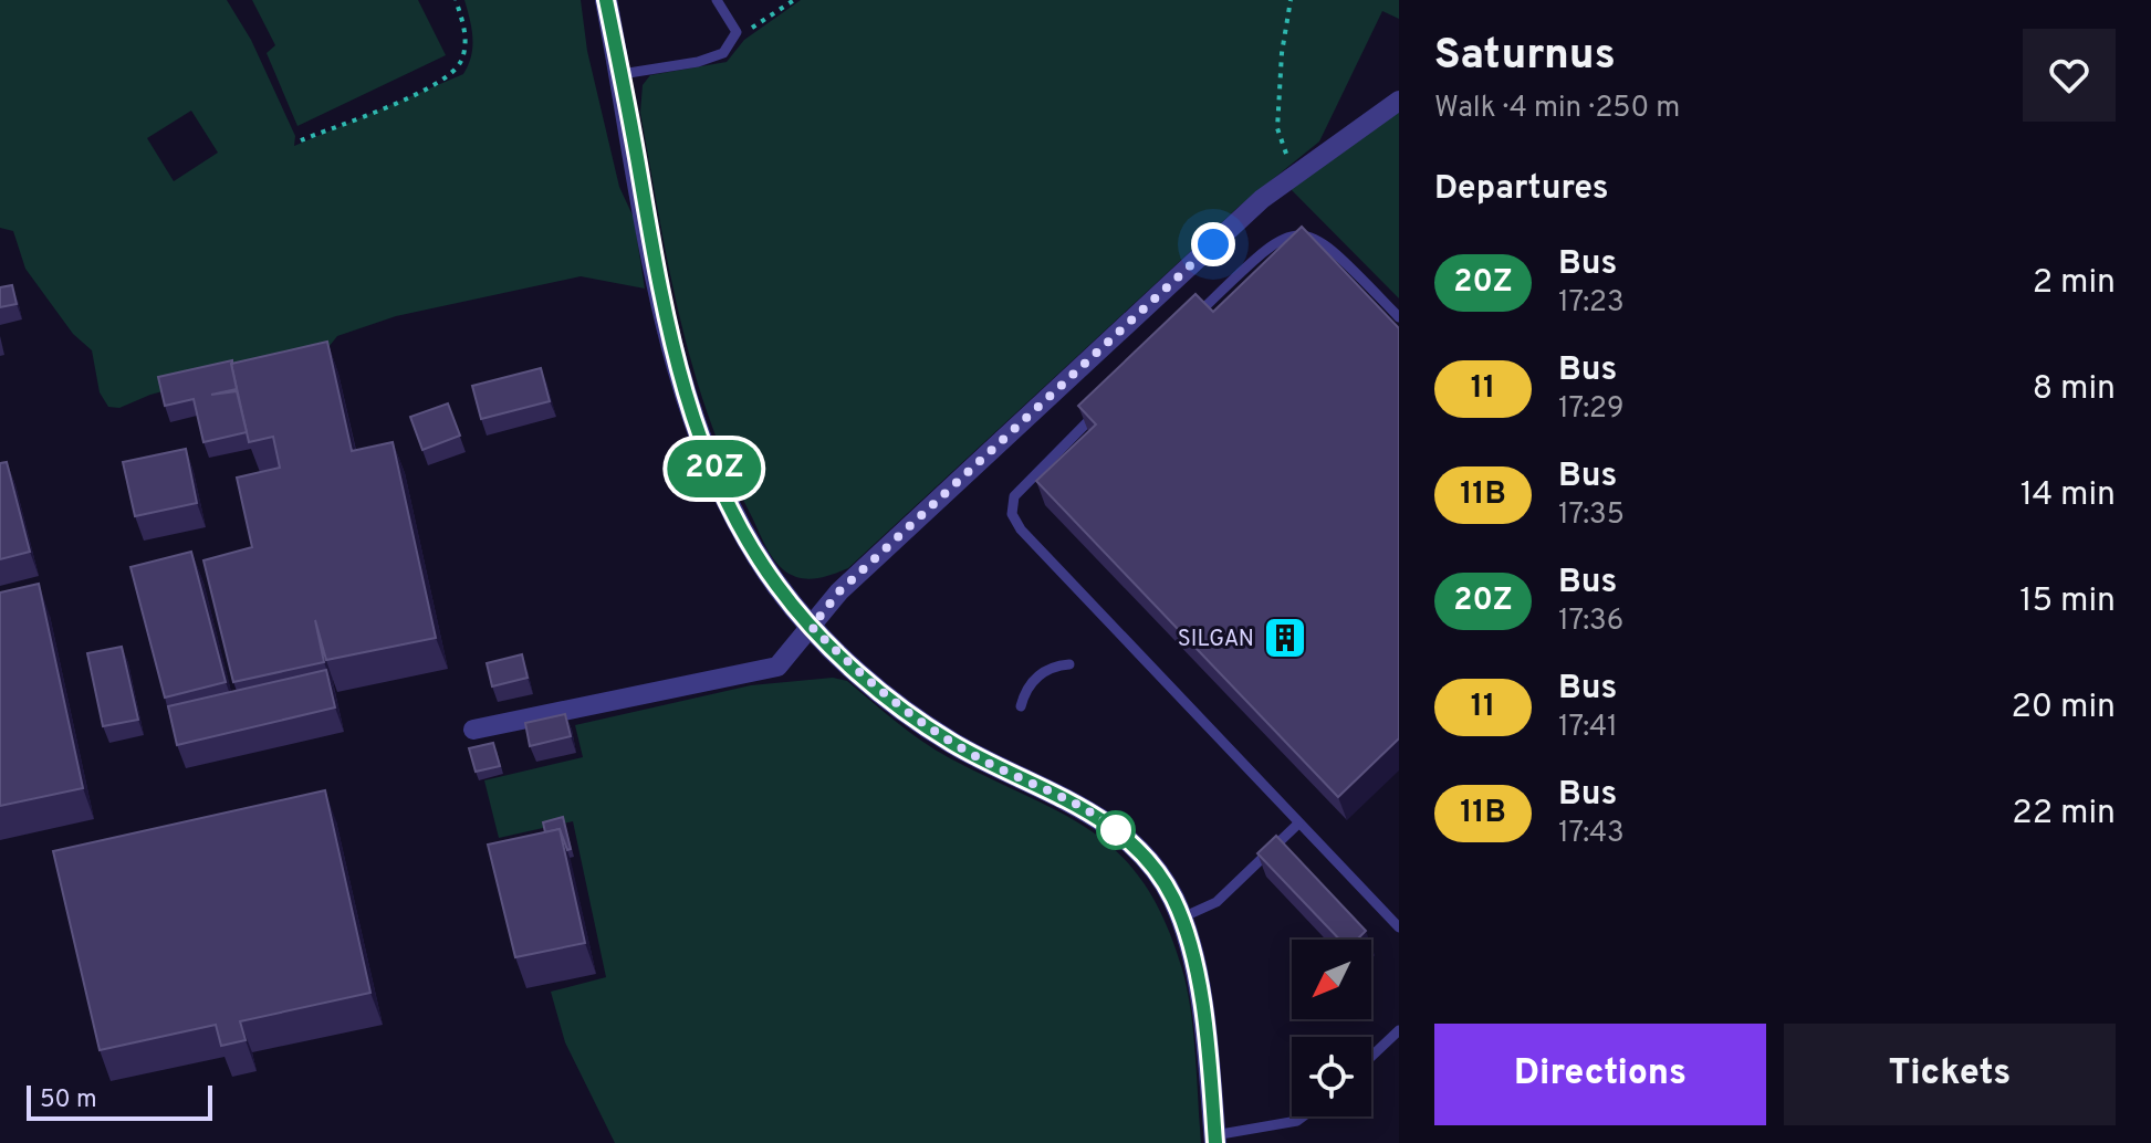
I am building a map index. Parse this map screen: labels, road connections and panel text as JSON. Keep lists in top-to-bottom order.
{
  "places": {
    "building": ["SILGAN"]
  },
  "lines": ["bus line 20Z"],
  "scale_bar": "50 m",
  "north": "bottom left",
  "page": {
    "on_map": "20Z",
    "heading": [
      ["Saturnus", "Walk · 4 min · 250 m"],
      "Departures"
    ],
    "list": [
      {
        "mark": "20Z",
        "name": "Bus",
        "note": "17:23",
        "value": "2 min"
      },
      {
        "mark": "11",
        "name": "Bus",
        "note": "17:29",
        "value": "8 min"
      },
      {
        "mark": "11B",
        "name": "Bus",
        "note": "17:35",
        "value": "14 min"
      },
      {
        "mark": "20Z",
        "name": "Bus",
        "note": "17:36",
        "value": "15 min"
      },
      {
        "mark": "11",
        "name": "Bus",
        "note": "17:41",
        "value": "20 min"
      },
      {
        "mark": "11B",
        "name": "Bus",
        "note": "17:43",
        "value": "22 min"
      }
    ],
    "buttons": ["Directions", "Tickets"],
    "scale": "50 m"
  }
}
